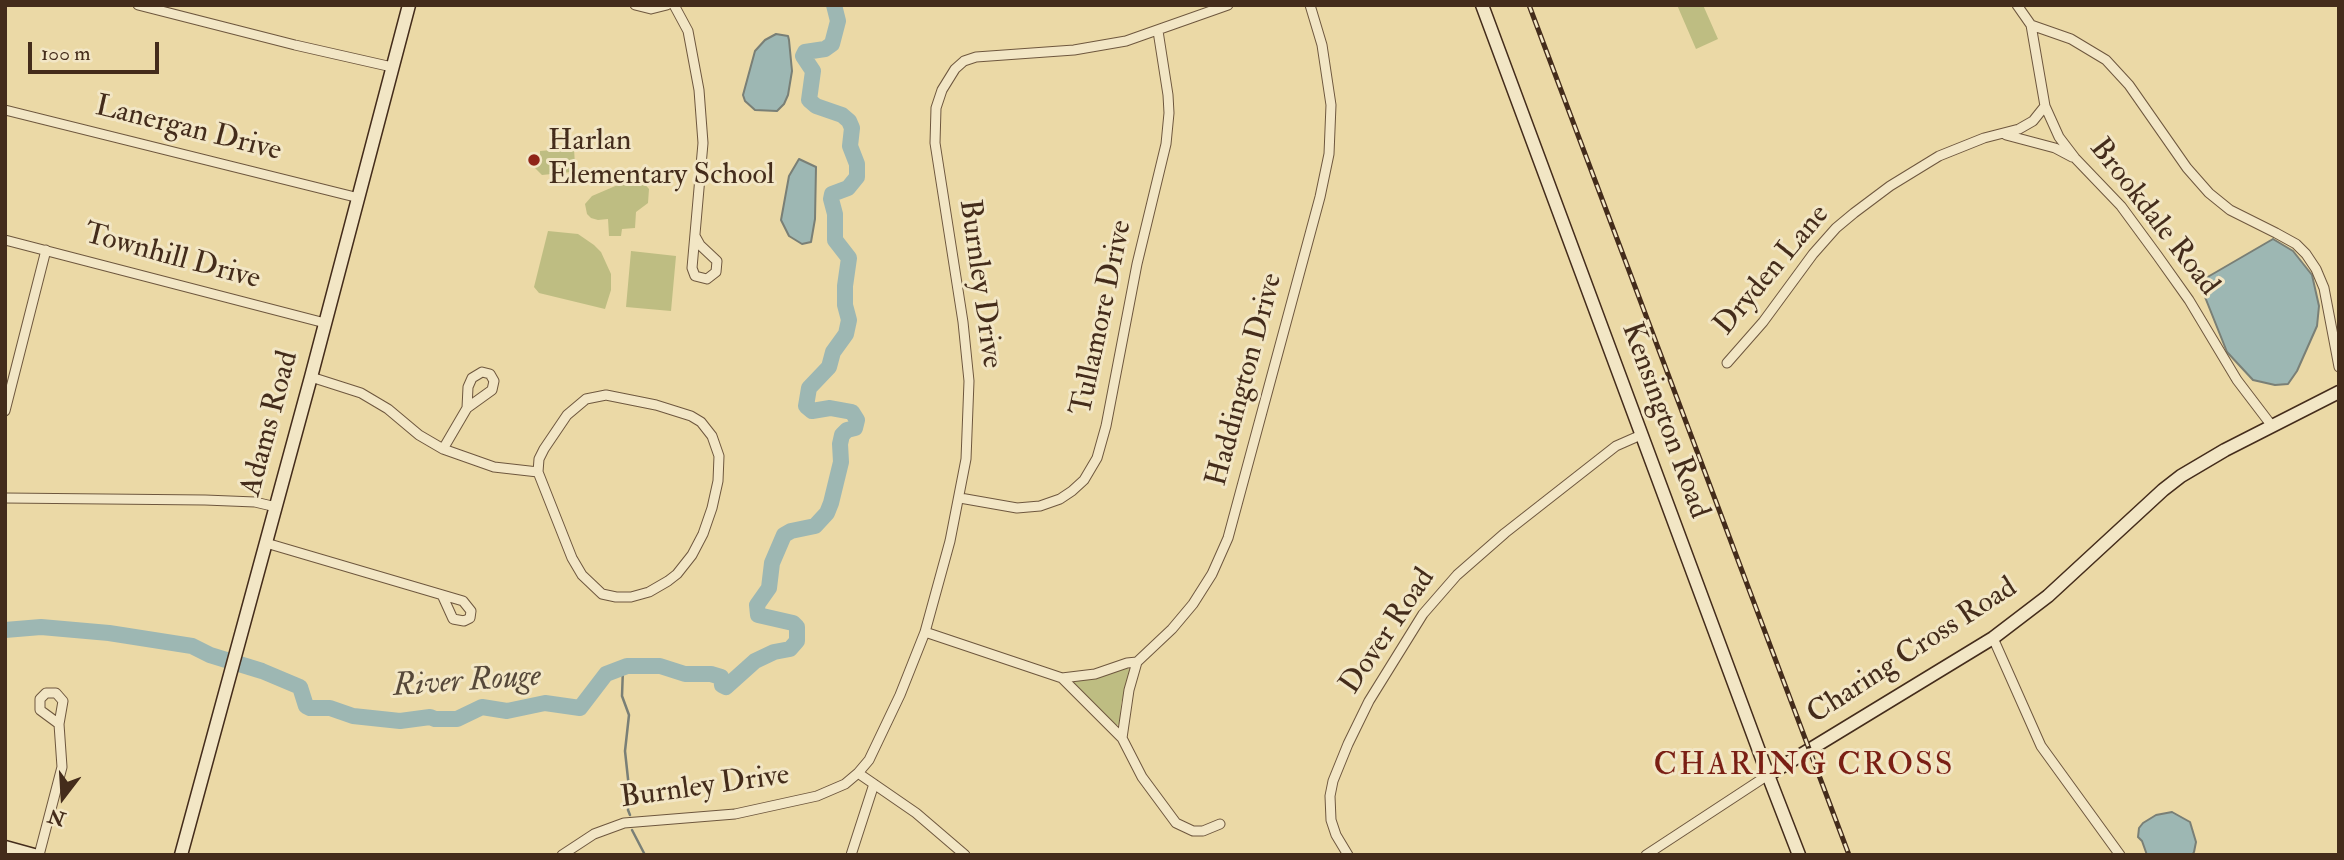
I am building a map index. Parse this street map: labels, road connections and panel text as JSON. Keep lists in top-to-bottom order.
{
  "streets": {
    "street": [
      "Lanergan Drive",
      "Brookdale Road",
      "Townhill Drive",
      "Dryden Lane",
      "Burnley Drive",
      "Tullamore Drive",
      "Haddington Drive",
      "Kensington Road",
      "Adams Road",
      "Dover Road",
      "Charing Cross Road"
    ]
  },
  "crossings": [
    ["Lanergan Drive", "Adams Road"],
    ["Brookdale Road", "Dryden Lane"],
    ["Brookdale Road", "Charing Cross Road"],
    ["Townhill Drive", "Adams Road"],
    ["Burnley Drive", "Tullamore Drive"],
    ["Kensington Road", "Dover Road"],
    ["Kensington Road", "Charing Cross Road"]
  ],
  "districts": ["CHARING CROSS"],
  "water": ["River Rouge"],
  "places": ["Harlan Elementary School"],
  "scale_bar": "100 m",
  "north": "bottom"
}
